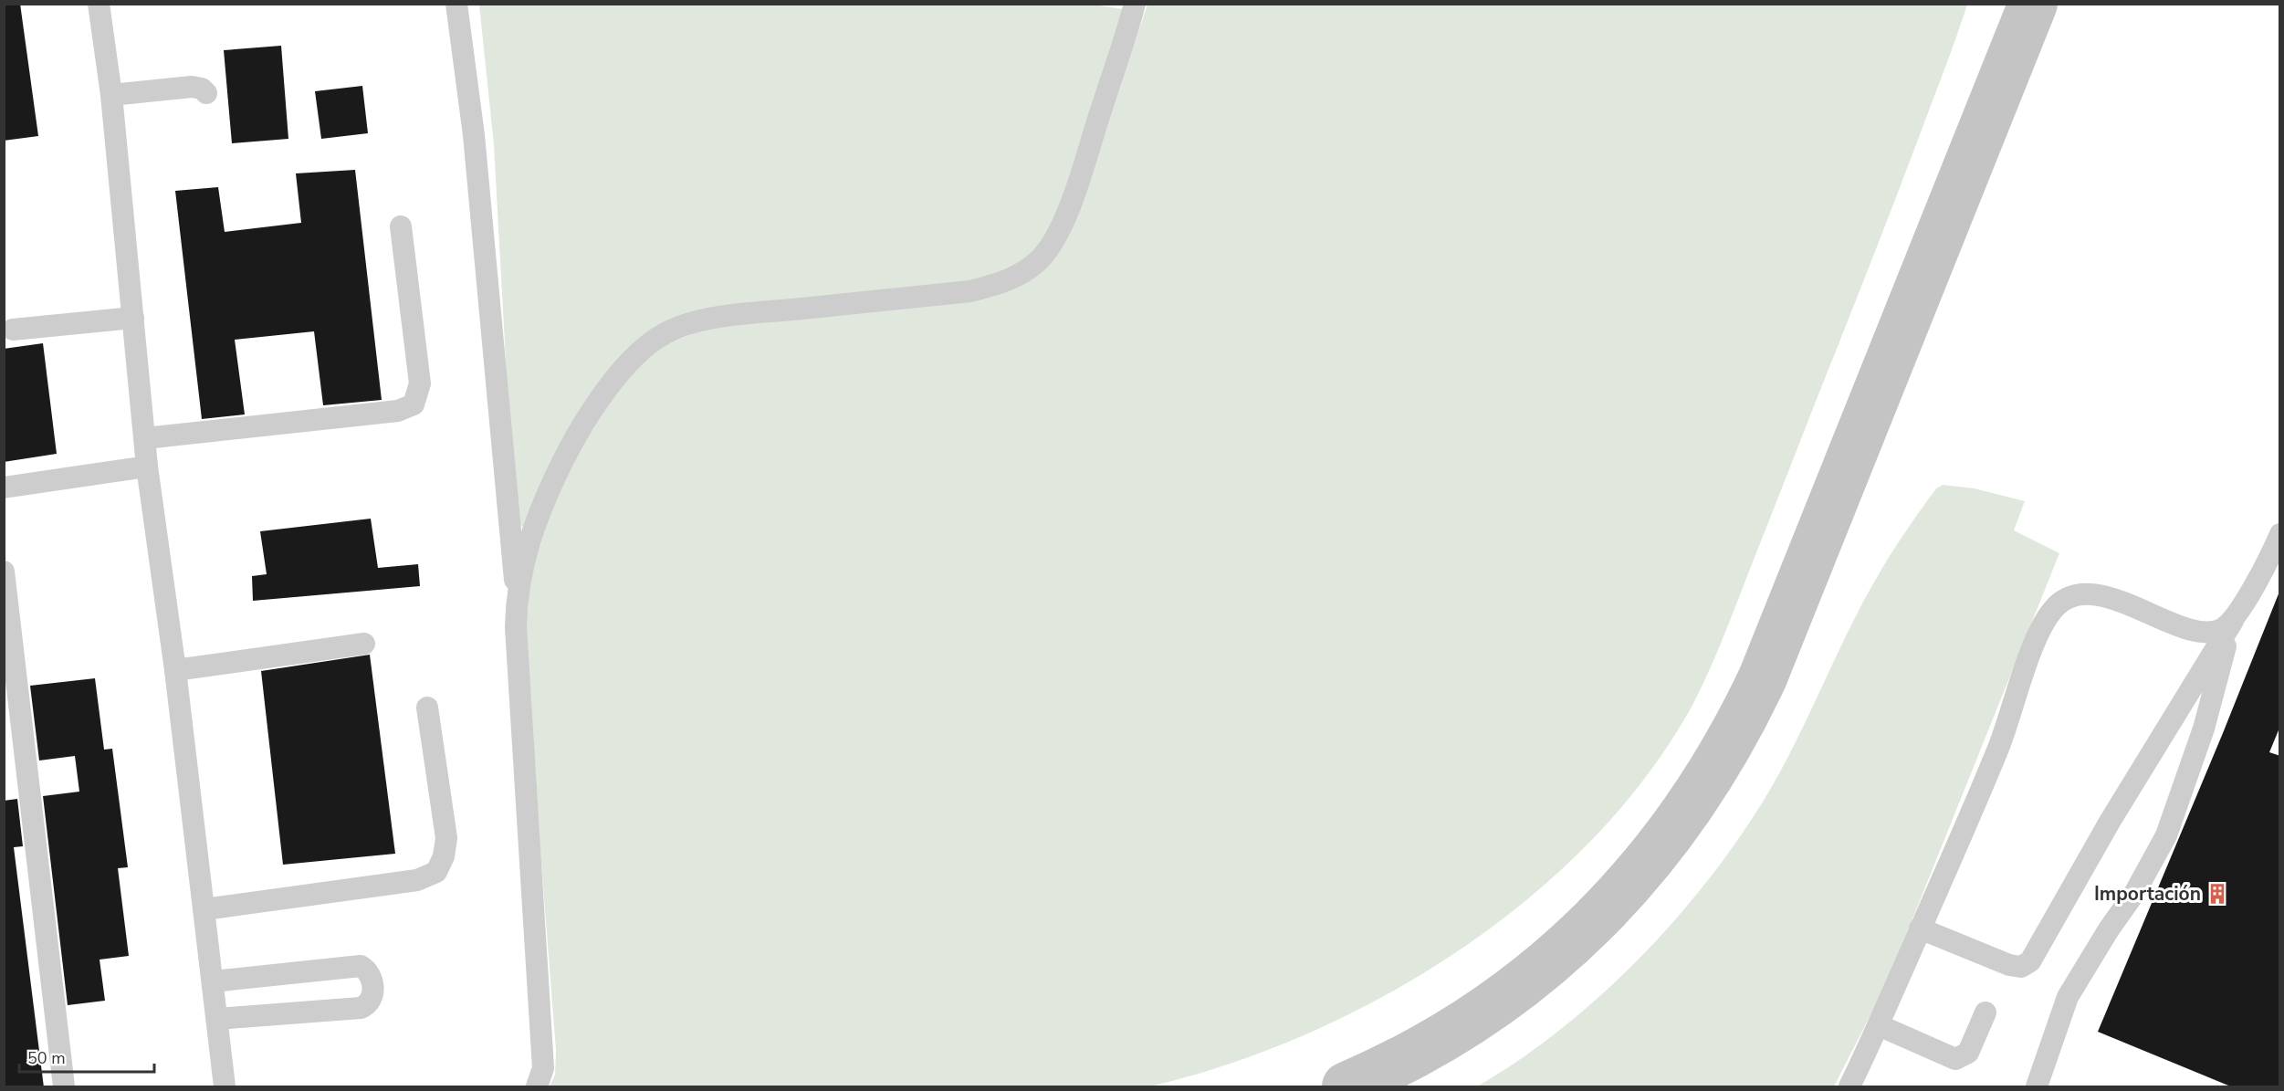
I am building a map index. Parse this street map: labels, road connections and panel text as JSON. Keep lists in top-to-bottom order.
{
  "places": {
    "building": ["Importación"]
  },
  "scale_bar": "50 m"
}
